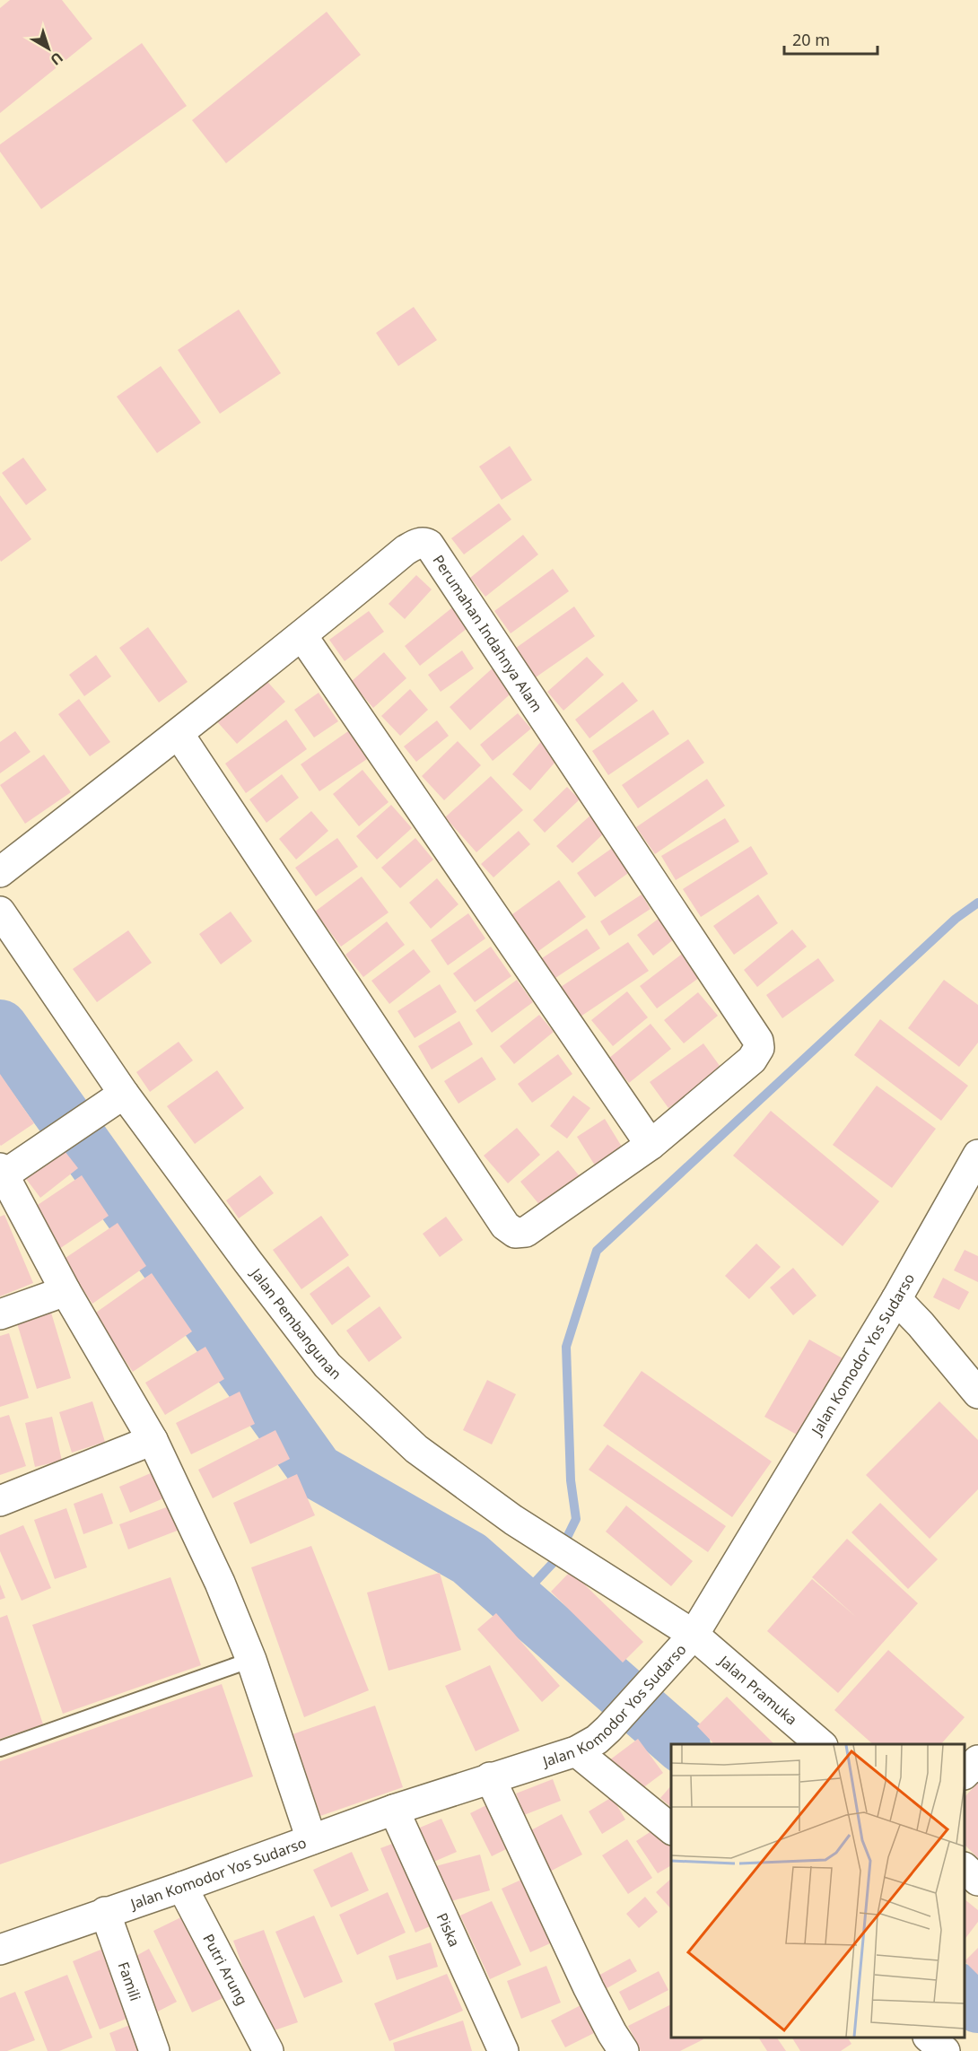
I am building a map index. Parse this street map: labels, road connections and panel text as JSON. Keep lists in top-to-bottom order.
{
  "streets": {
    "street": [
      "Perumahan Indahnya Alam",
      "Jalan Pembangunan",
      "Jalan Komodor Yos Sudarso",
      "Jalan Pramuka",
      "Piska",
      "Putri Arung",
      "Famili"
    ]
  },
  "crossings": [
    ["Jalan Pembangunan", "Jalan Komodor Yos Sudarso"],
    ["Jalan Pembangunan", "Jalan Pramuka"],
    ["Jalan Komodor Yos Sudarso", "Jalan Pramuka"],
    ["Jalan Komodor Yos Sudarso", "Piska"],
    ["Jalan Komodor Yos Sudarso", "Putri Arung"],
    ["Jalan Komodor Yos Sudarso", "Famili"]
  ],
  "scale_bar": "20 m",
  "north": "bottom right"
}
